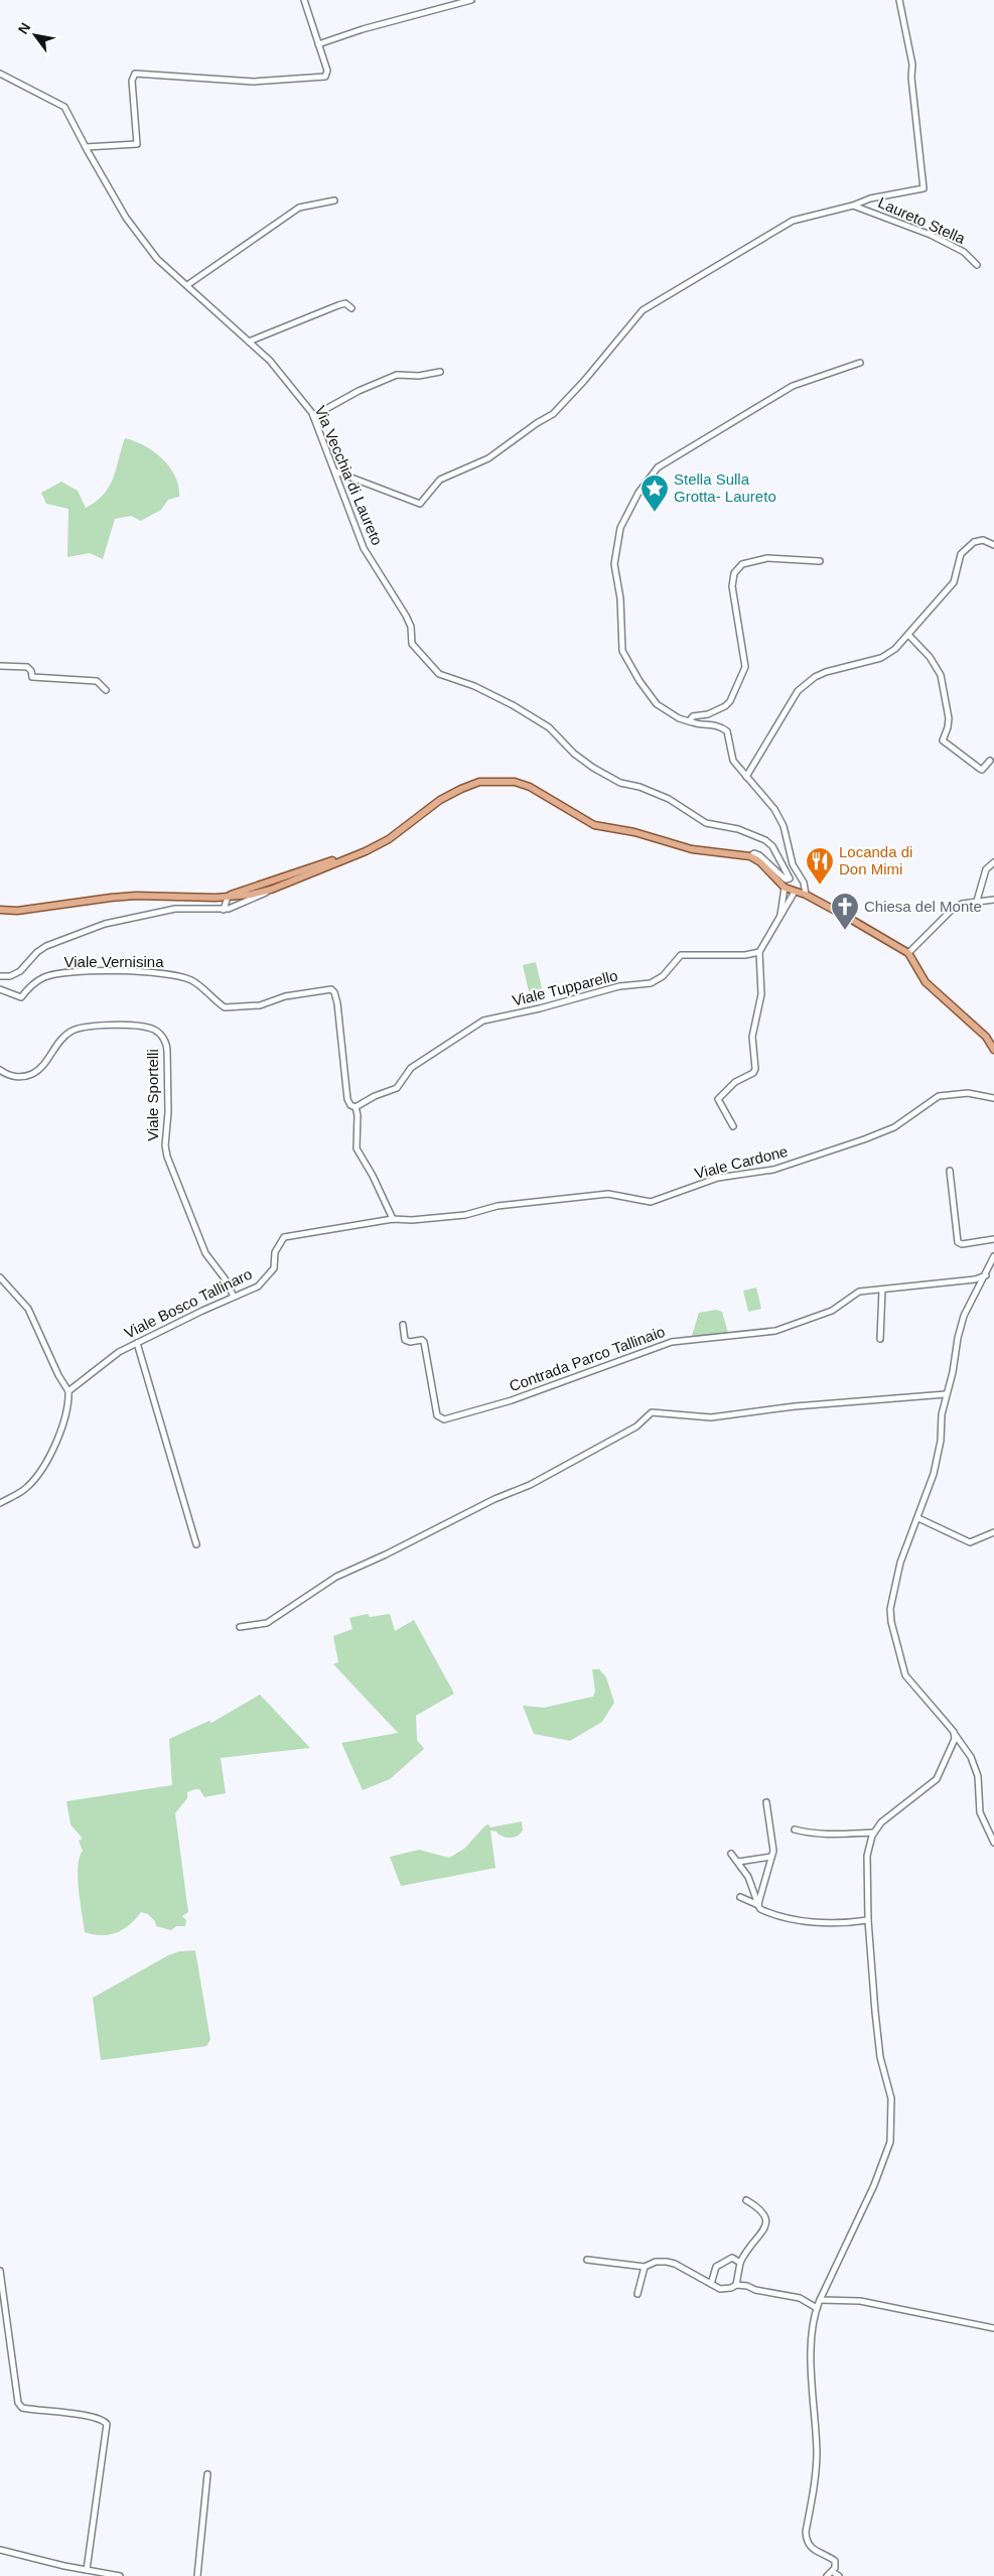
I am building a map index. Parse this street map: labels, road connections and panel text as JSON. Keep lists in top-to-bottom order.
{
  "streets": {
    "street": [
      "Laureto Stella",
      "Via Vecchia di Laureto",
      "Viale Vernisina",
      "Viale Tupparello",
      "Viale Sportelli",
      "Viale Cardone",
      "Viale Bosco Tallinaro",
      "Contrada Parco Tallinaio"
    ]
  },
  "crossings": [
    ["Viale Vernisina", "Viale Tupparello"],
    ["Viale Sportelli", "Viale Bosco Tallinaro"],
    ["Viale Cardone", "Viale Bosco Tallinaro"]
  ],
  "places": {
    "place": ["Stella Sulla Grotta- Laureto"],
    "restaurant": ["Locanda di Don Mimi"],
    "church": ["Chiesa del Monte"]
  },
  "north": "top left"
}
